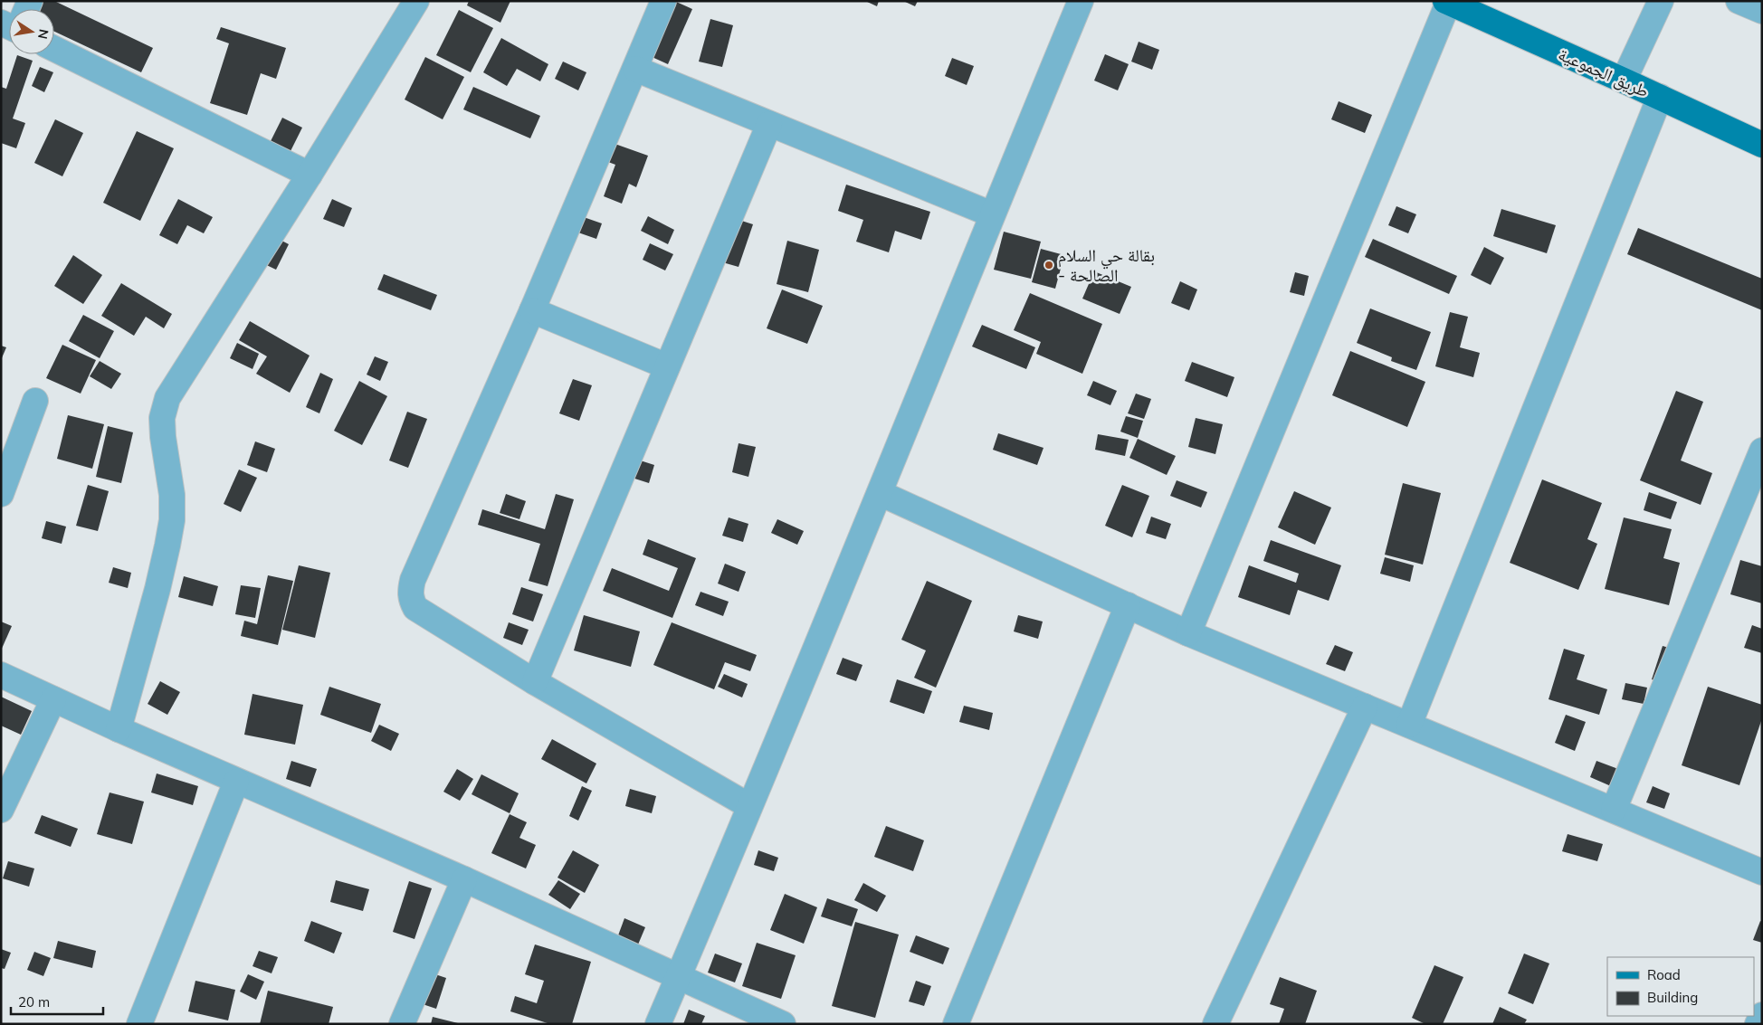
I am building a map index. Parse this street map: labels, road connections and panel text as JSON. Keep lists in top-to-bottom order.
{
  "streets": {
    "main road": ["طريق الجموعية"]
  },
  "places": ["بقالة حي السلام - الصالحة"],
  "legend": ["Road", "Building"],
  "scale_bar": "20 m",
  "north": "right"
}
